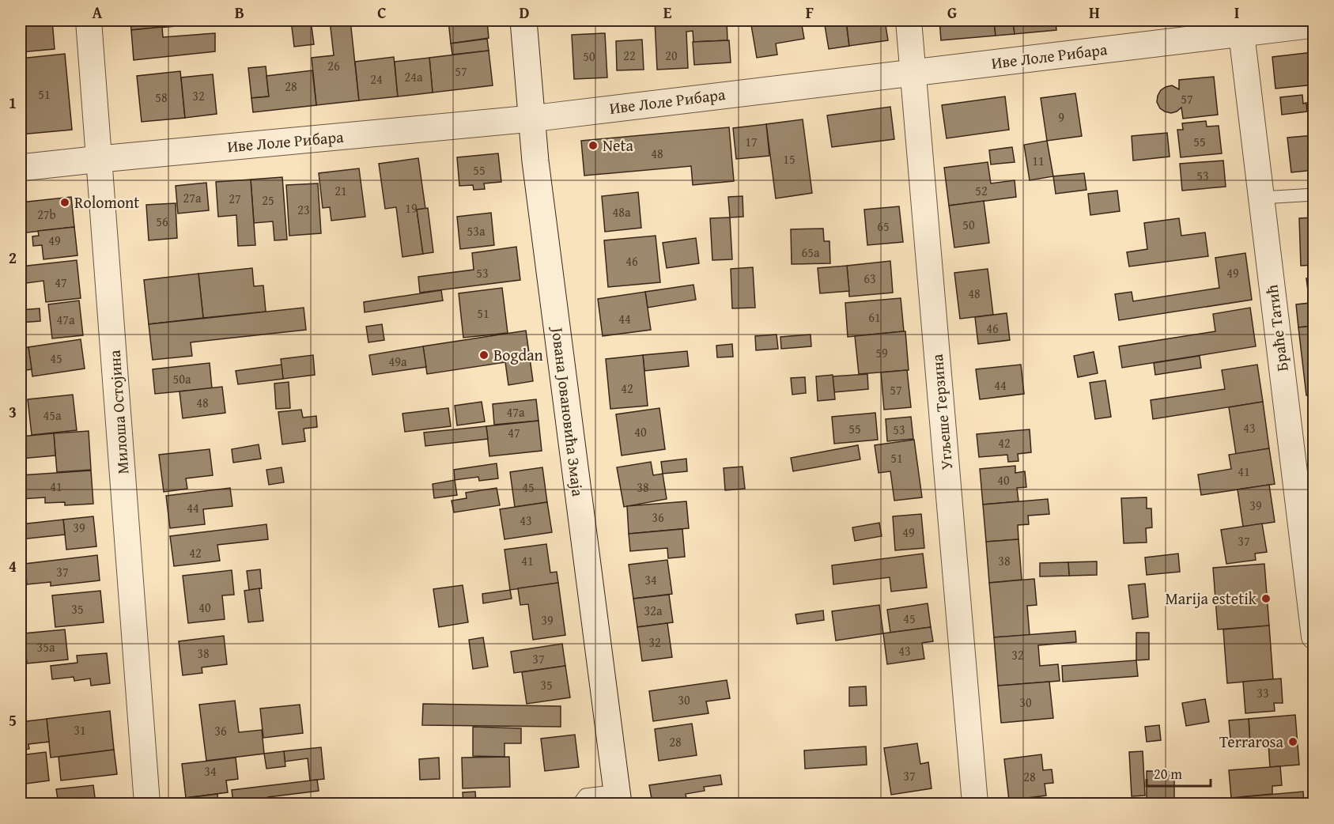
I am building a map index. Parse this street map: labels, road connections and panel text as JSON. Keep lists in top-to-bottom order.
{
  "streets": {
    "street": [
      "Иве Лоле Рибара",
      "Браће Татић",
      "Милоша Остојина",
      "Јована Јовановића Змаја",
      "Угљеше Терзина"
    ]
  },
  "crossings": [
    ["Иве Лоле Рибара", "Браће Татић"],
    ["Иве Лоле Рибара", "Милоша Остојина"],
    ["Иве Лоле Рибара", "Јована Јовановића Змаја"],
    ["Иве Лоле Рибара", "Угљеше Терзина"]
  ],
  "places": [
    "Neta",
    "Rolomont",
    "Bogdan",
    "Marija estetik",
    "Terrarosa"
  ],
  "house_numbers": [
    "22",
    "20",
    "50",
    "26",
    "57",
    "24a",
    "24",
    "28",
    "51",
    "32",
    "58",
    "57",
    "9",
    "17",
    "55",
    "48",
    "15",
    "11",
    "55",
    "53",
    "21",
    "52",
    "27a",
    "27",
    "25",
    "19",
    "23",
    "48a",
    "27b",
    "56",
    "50",
    "65",
    "53a",
    "49",
    "65a",
    "46",
    "53",
    "49",
    "63",
    "47",
    "48",
    "51",
    "61",
    "44",
    "47a",
    "46",
    "59",
    "45",
    "49a",
    "50a",
    "44",
    "42",
    "57",
    "48",
    "47a",
    "45a",
    "43",
    "55",
    "53",
    "40",
    "47",
    "42",
    "51",
    "41",
    "40",
    "41",
    "45",
    "38",
    "39",
    "44",
    "36",
    "43",
    "39",
    "49",
    "37",
    "42",
    "41",
    "38",
    "37",
    "34",
    "40",
    "35",
    "32a",
    "45",
    "39",
    "32",
    "35a",
    "43",
    "38",
    "32",
    "37",
    "35",
    "33",
    "30",
    "30",
    "31",
    "36",
    "28",
    "34",
    "37",
    "28"
  ],
  "scale_bar": "20 m",
  "grid": {
    "columns": [
      "A",
      "B",
      "C",
      "D",
      "E",
      "F",
      "G",
      "H",
      "I"
    ],
    "rows": [
      "1",
      "2",
      "3",
      "4",
      "5"
    ]
  }
}
